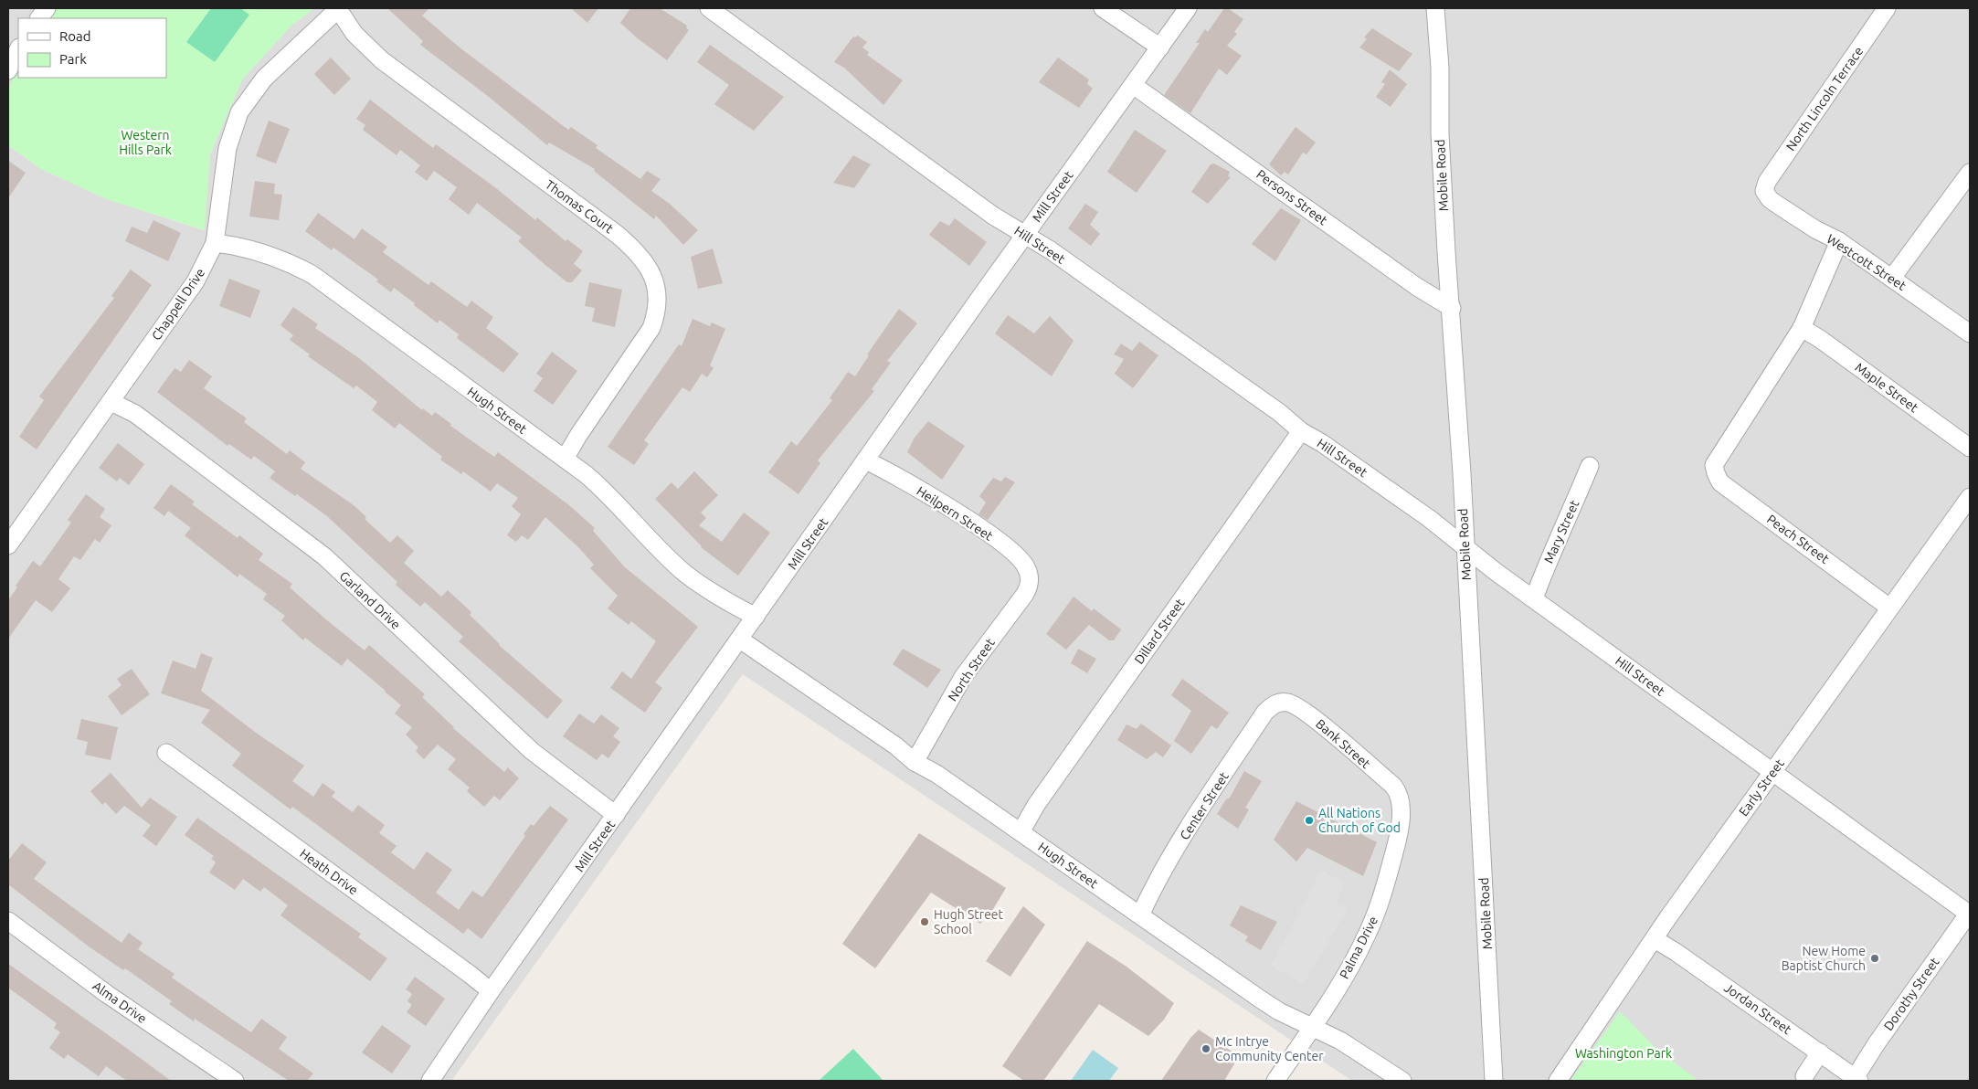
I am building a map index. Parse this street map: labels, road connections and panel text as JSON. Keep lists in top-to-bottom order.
{
  "streets": {
    "street": [
      "North Lincoln Terrace",
      "Mobile Road",
      "Mill Street",
      "Persons Street",
      "Thomas Court",
      "Hill Street",
      "Westcott Street",
      "Chappell Drive",
      "Maple Street",
      "Hugh Street",
      "Heilpern Street",
      "Mary Street",
      "Peach Street",
      "Garland Drive",
      "Dillard Street",
      "North Street",
      "Bank Street",
      "Early Street",
      "Center Street",
      "Heath Drive",
      "Palma Drive",
      "Dorothy Street",
      "Alma Drive",
      "Jordan Street"
    ]
  },
  "crossings": [
    ["North Lincoln Terrace", "Westcott Street"],
    ["Mobile Road", "Persons Street"],
    ["Mobile Road", "Hill Street"],
    ["Mill Street", "Persons Street"],
    ["Mill Street", "Hill Street"],
    ["Mill Street", "Hugh Street"],
    ["Mill Street", "Heilpern Street"],
    ["Mill Street", "Garland Drive"],
    ["Mill Street", "Heath Drive"],
    ["Thomas Court", "Chappell Drive"],
    ["Thomas Court", "Hugh Street"],
    ["Hill Street", "Mary Street"],
    ["Hill Street", "Dillard Street"],
    ["Hill Street", "Early Street"],
    ["Hill Street", "Dorothy Street"],
    ["Chappell Drive", "Hugh Street"],
    ["Chappell Drive", "Garland Drive"],
    ["Maple Street", "Peach Street"],
    ["Hugh Street", "Dillard Street"],
    ["Hugh Street", "North Street"],
    ["Hugh Street", "Center Street"],
    ["Hugh Street", "Palma Drive"],
    ["Heilpern Street", "North Street"],
    ["Peach Street", "Early Street"],
    ["Bank Street", "Center Street"],
    ["Bank Street", "Palma Drive"],
    ["Early Street", "Jordan Street"],
    ["Dorothy Street", "Jordan Street"]
  ],
  "parks": ["Western Hills Park", "Washington Park"],
  "places": [
    "All Nations Church of God",
    "Hugh Street School",
    "New Home Baptist Church",
    "Mc Intrye Community Center"
  ],
  "legend": ["Road", "Park"]
}
